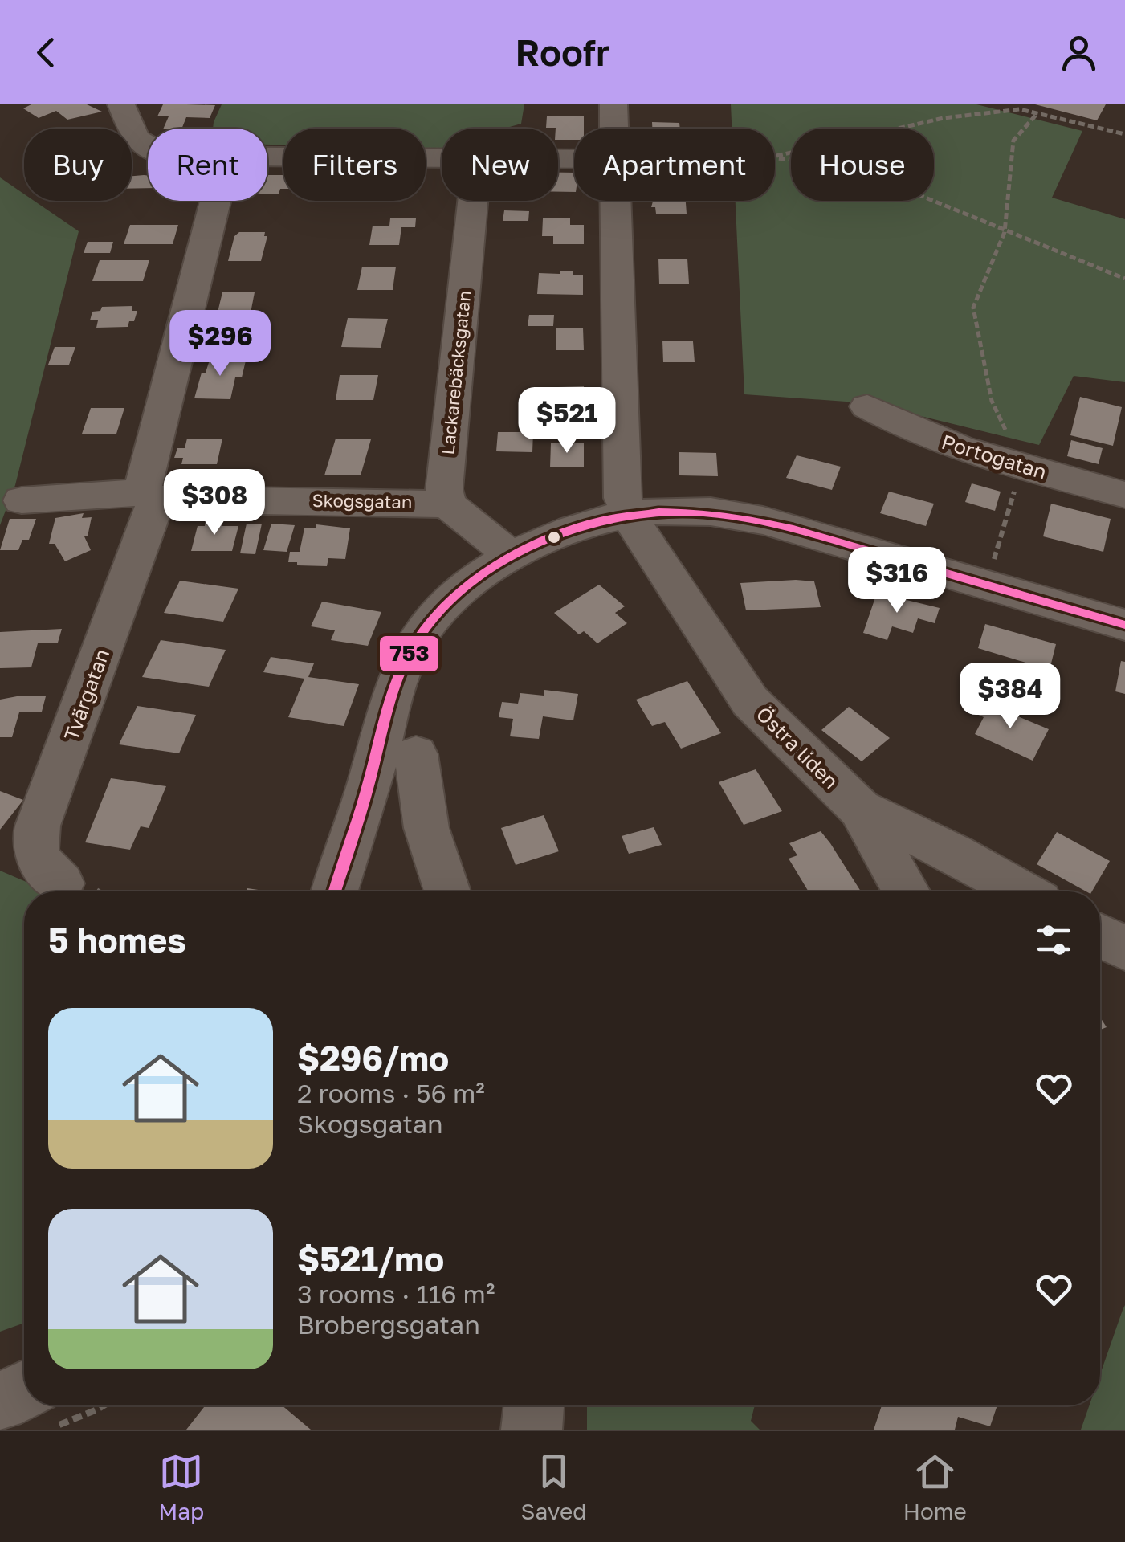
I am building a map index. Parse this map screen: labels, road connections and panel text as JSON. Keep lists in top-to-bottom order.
{
  "streets": {
    "street": [
      "Lackarebäcksgatan",
      "Portogatan",
      "Skogsgatan",
      "Tvärgatan",
      "Östra liden"
    ]
  },
  "crossings": [
    ["Lackarebäcksgatan", "Skogsgatan"],
    ["Skogsgatan", "Tvärgatan"]
  ],
  "lines": ["transit line 753"],
  "page": {
    "header": "Roofr",
    "chip": [
      "Buy",
      "Rent",
      "Filters",
      "New",
      "Apartment",
      "House"
    ],
    "price": [
      "$296",
      "$521",
      "$308",
      "$316",
      "$384"
    ],
    "heading": "5 homes",
    "list": [
      {
        "name": "$296/mo",
        "note": "2 rooms · 56 m² · Skogsgatan"
      },
      {
        "name": "$521/mo",
        "note": "3 rooms · 116 m² · Brobergsgatan"
      }
    ],
    "tabs": ["Map", "Saved", "Home"]
  }
}
